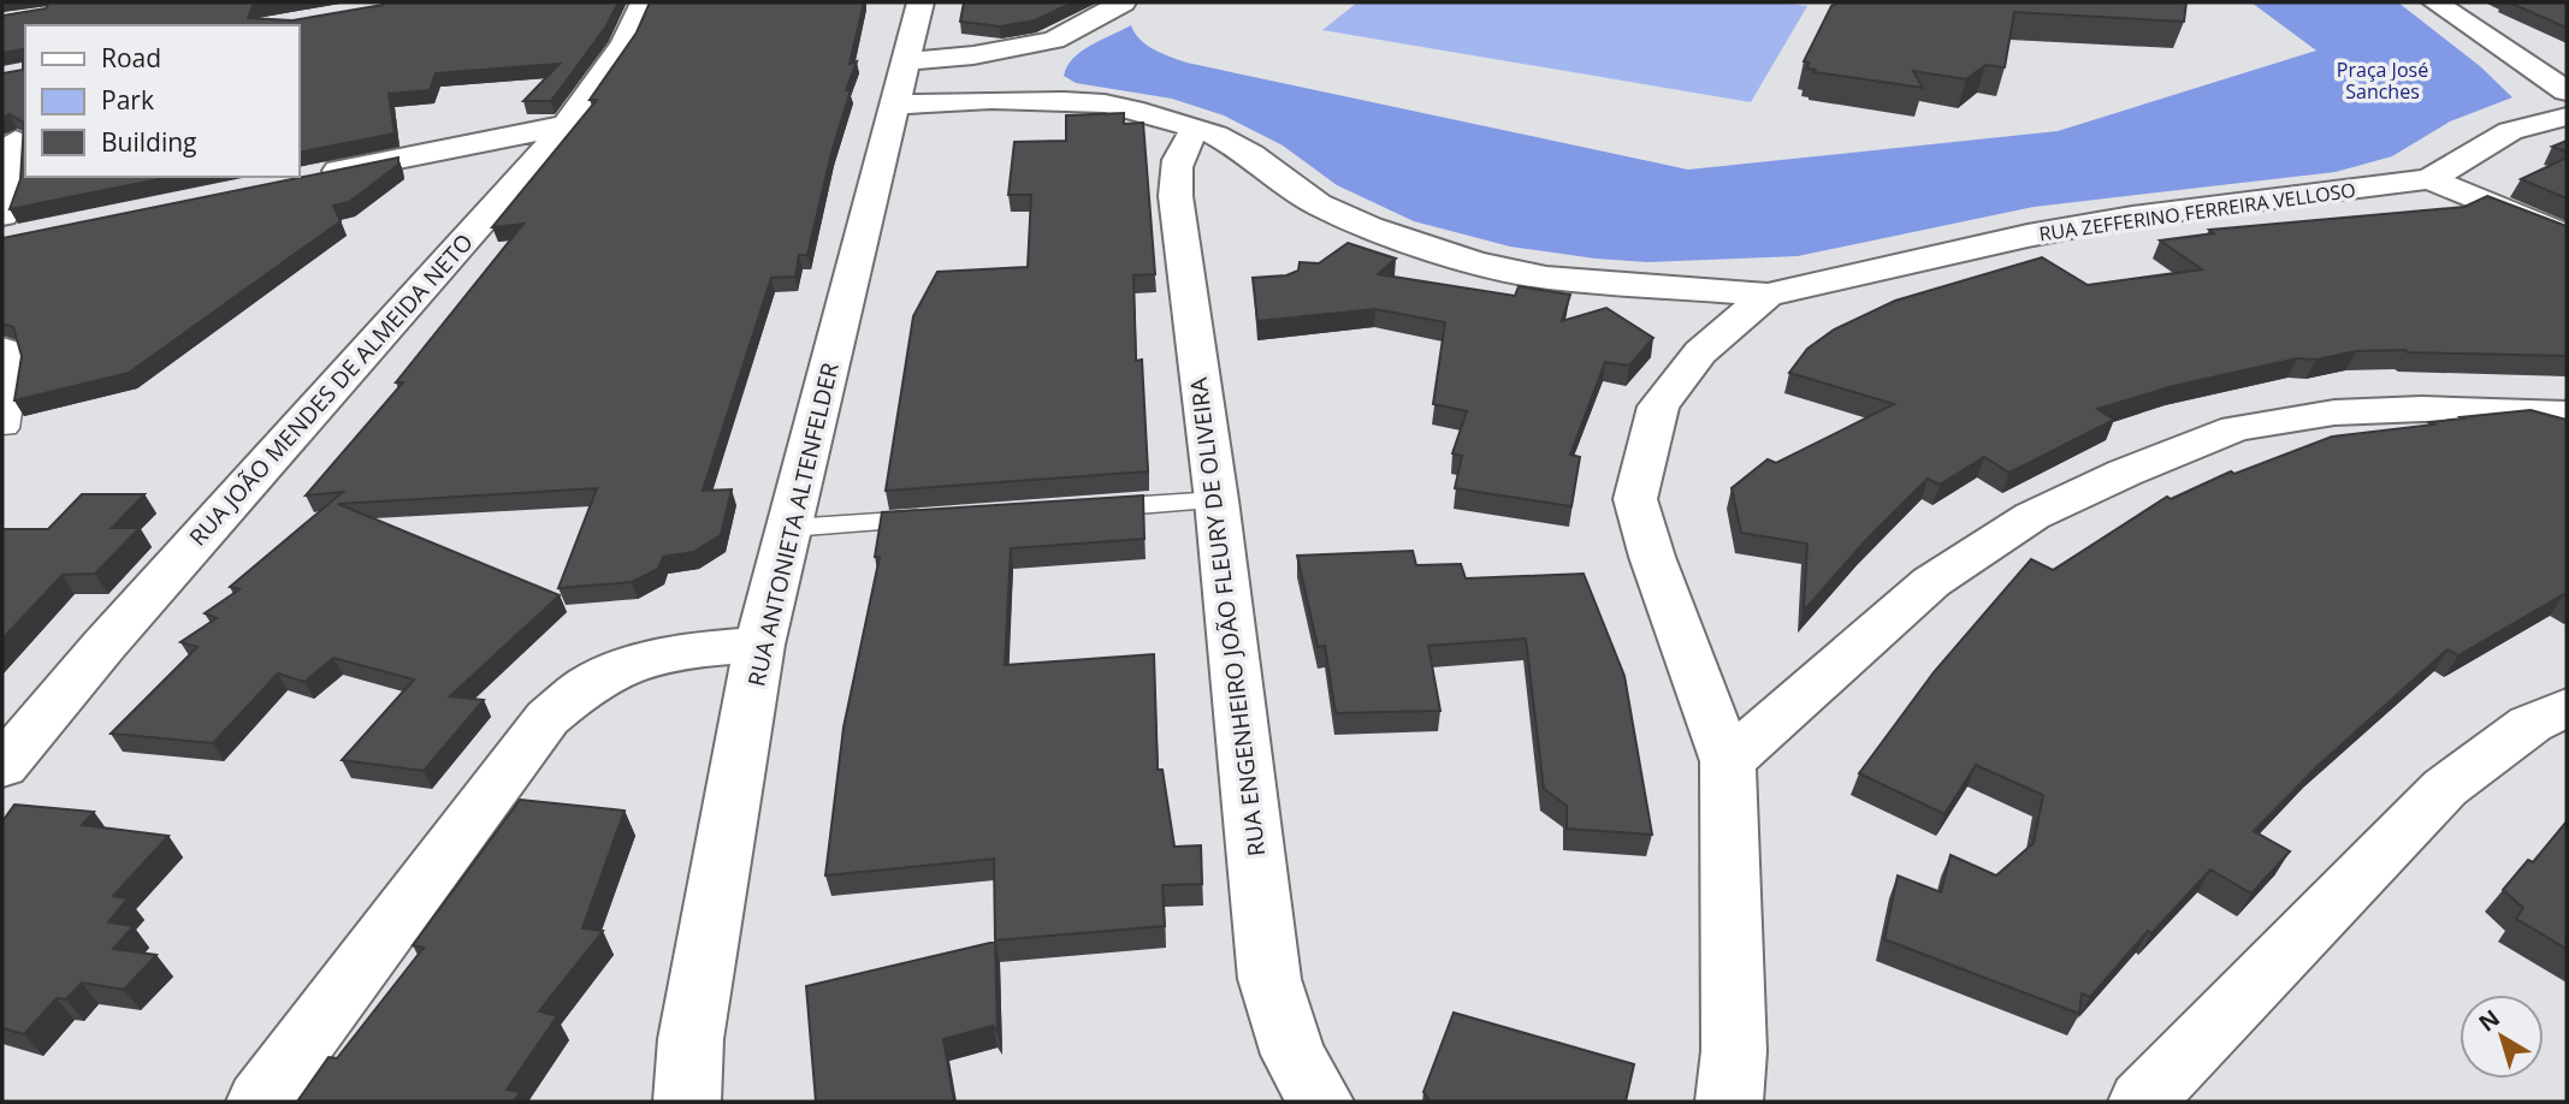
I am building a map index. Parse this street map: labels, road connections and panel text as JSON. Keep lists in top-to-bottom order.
{
  "streets": {
    "street": [
      "RUA ZEFFERINO FERREIRA VELLOSO",
      "RUA JOÃO MENDES DE ALMEIDA NETO",
      "RUA ANTONIETA ALTENFELDER",
      "RUA ENGENHEIRO JOÃO FLEURY DE OLIVEIRA"
    ]
  },
  "parks": ["Praça José Sanches"],
  "legend": ["Road", "Park", "Building"],
  "north": "top left"
}
